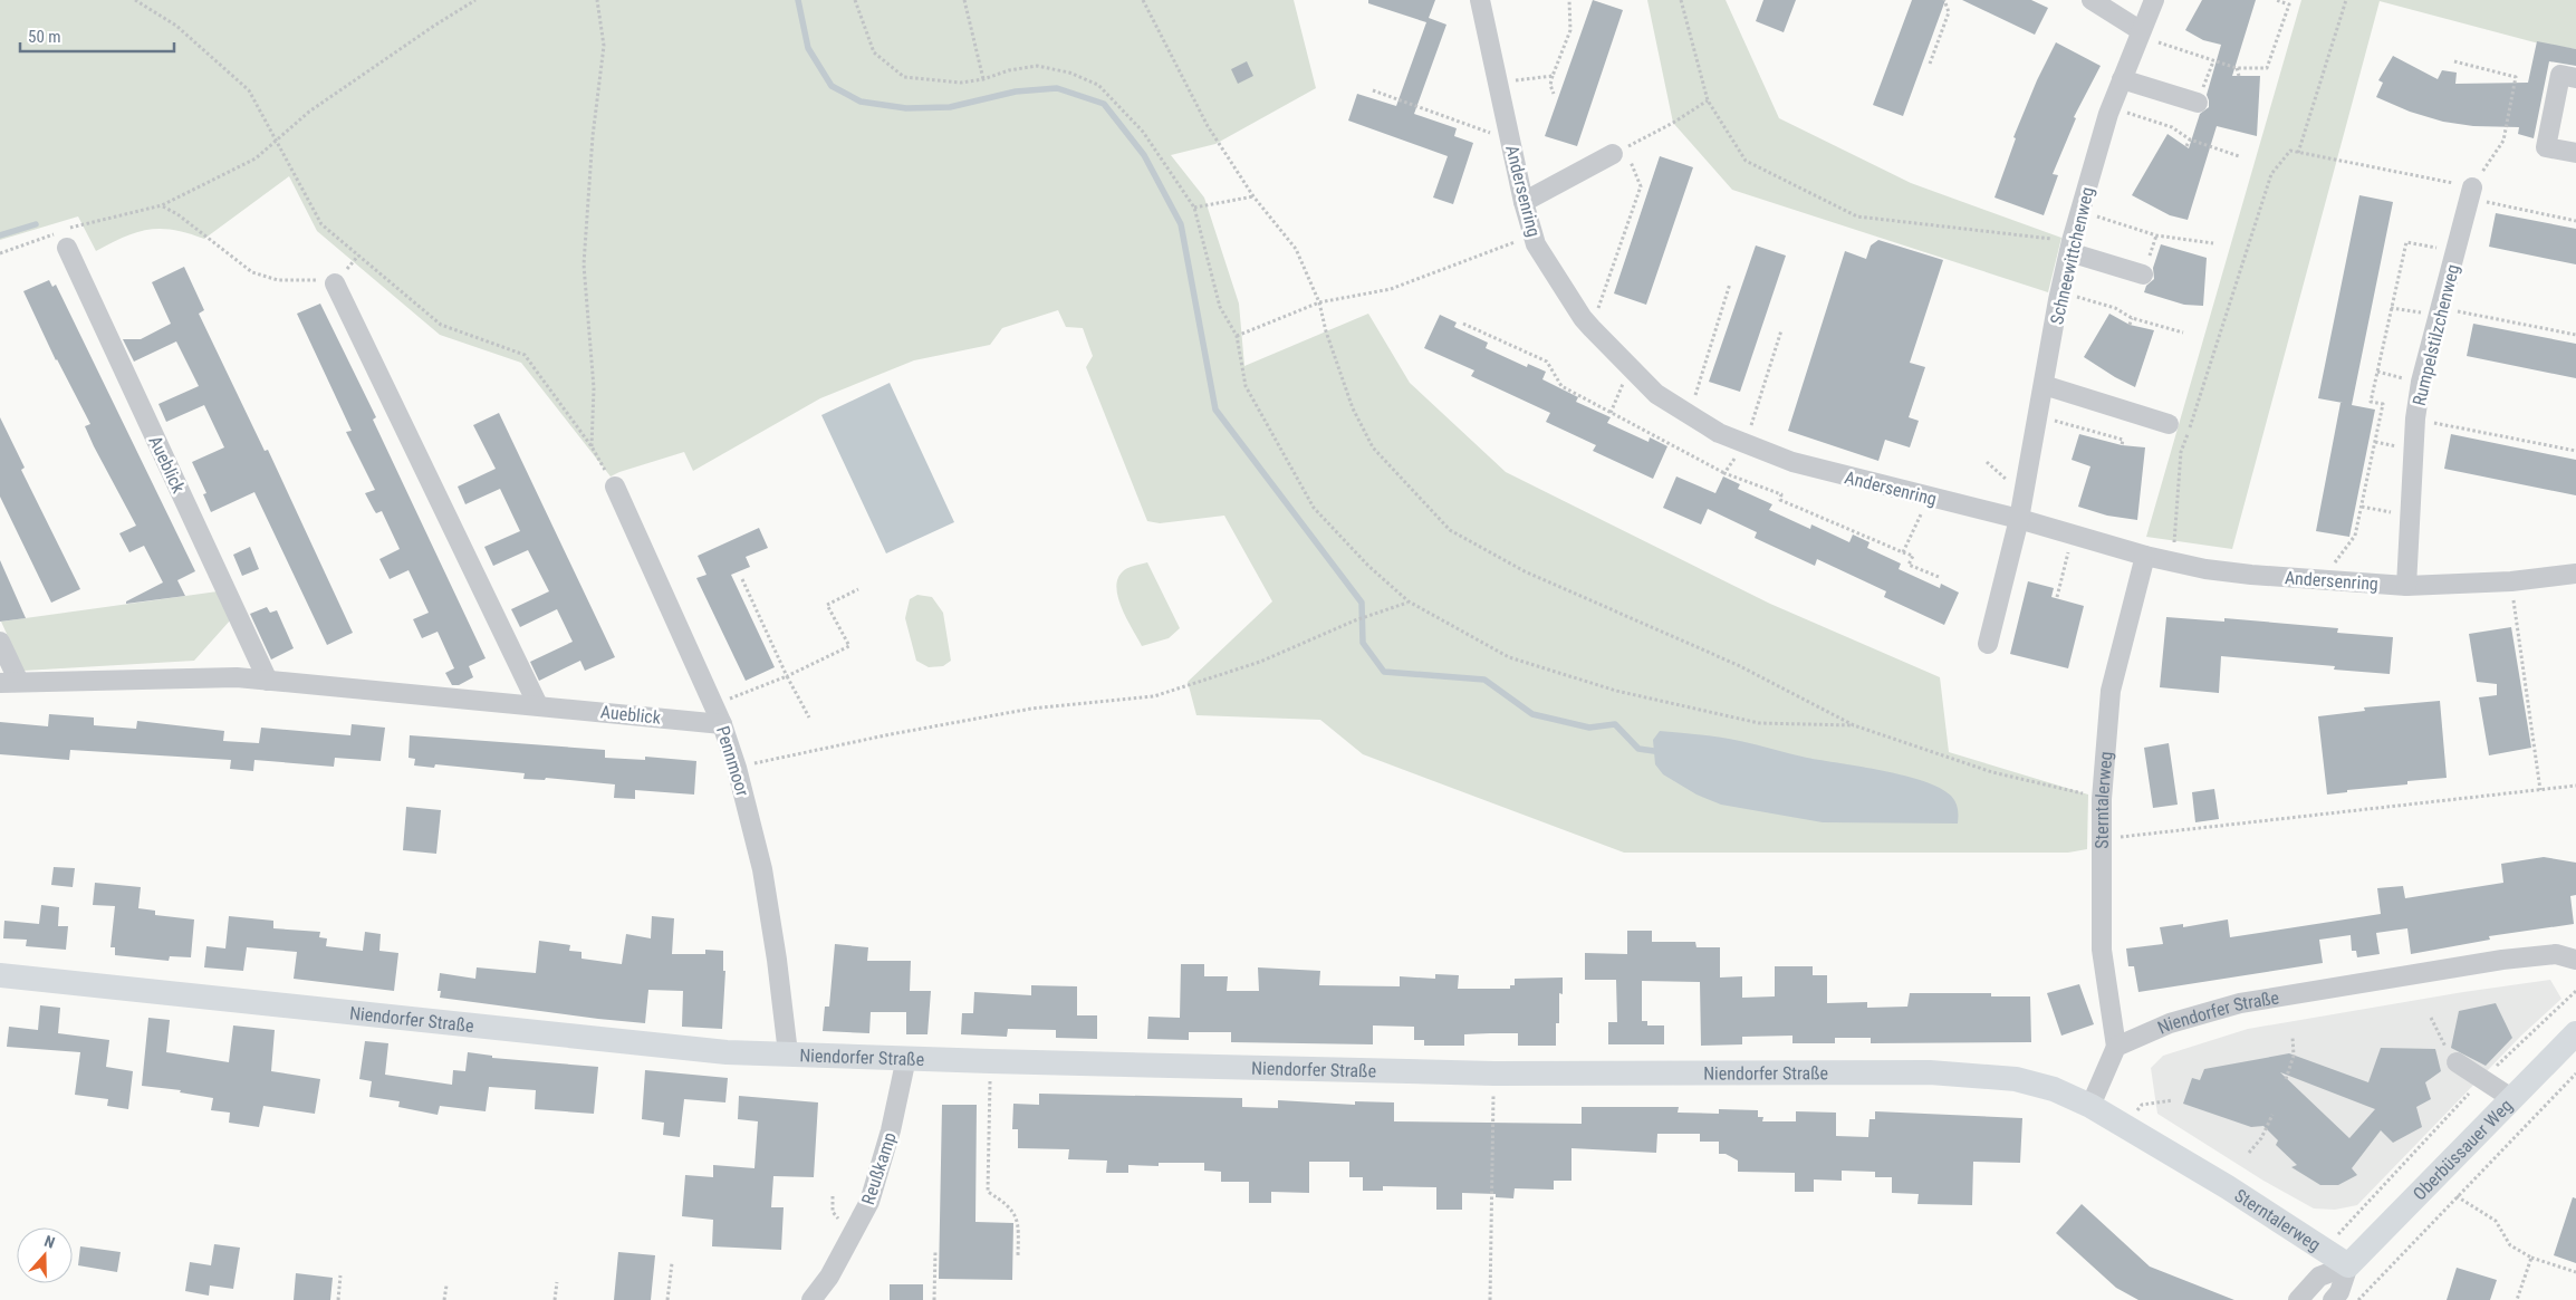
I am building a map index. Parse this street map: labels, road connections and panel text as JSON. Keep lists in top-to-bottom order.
{
  "streets": {
    "main road": ["Sterntalerweg", "Niendorfer Straße", "Oberbüssauer Weg"],
    "street": [
      "Andersenring",
      "Schneewittchenweg",
      "Rumpelstilzchenweg",
      "Aueblick",
      "Pennmoor",
      "Reußkamp"
    ]
  },
  "crossings": [
    ["Andersenring", "Schneewittchenweg"],
    ["Andersenring", "Rumpelstilzchenweg"],
    ["Andersenring", "Sterntalerweg"],
    ["Aueblick", "Pennmoor"],
    ["Pennmoor", "Niendorfer Straße"],
    ["Sterntalerweg", "Niendorfer Straße"],
    ["Sterntalerweg", "Oberbüssauer Weg"],
    ["Niendorfer Straße", "Reußkamp"]
  ],
  "scale_bar": "50 m",
  "north": "top"
}
